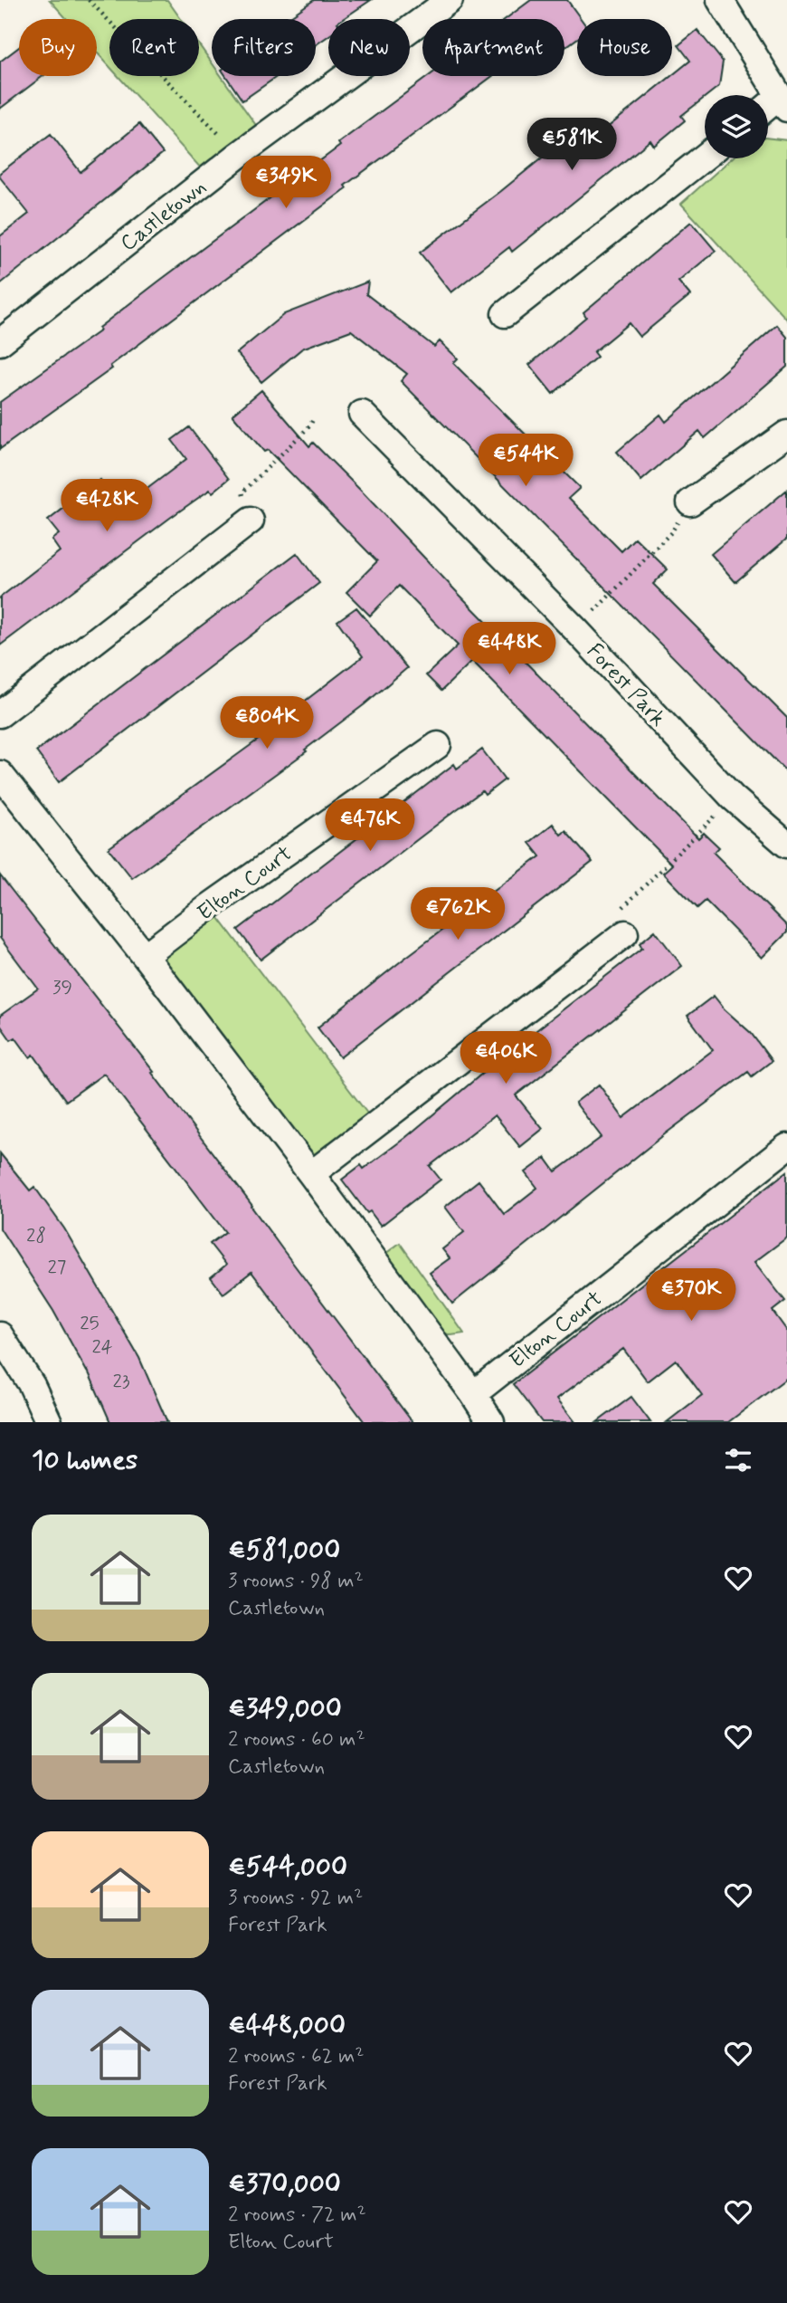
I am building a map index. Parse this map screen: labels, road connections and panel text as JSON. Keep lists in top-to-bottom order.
{
  "streets": {
    "street": ["Castletown", "Forest Park", "Elton Court"]
  },
  "house_numbers": [
    "39",
    "28",
    "27",
    "25",
    "24",
    "23"
  ],
  "page": {
    "chip": [
      "Buy",
      "Rent",
      "Filters",
      "New",
      "Apartment",
      "House"
    ],
    "price": [
      "€581K",
      "€349K",
      "€544K",
      "€428K",
      "€448K",
      "€804K",
      "€476K",
      "€762K",
      "€406K",
      "€370K"
    ],
    "heading": "10 homes",
    "list": [
      {
        "name": "€581,000",
        "note": "3 rooms · 98 m² · Castletown"
      },
      {
        "name": "€349,000",
        "note": "2 rooms · 60 m² · Castletown"
      },
      {
        "name": "€544,000",
        "note": "3 rooms · 92 m² · Forest Park"
      },
      {
        "name": "€448,000",
        "note": "2 rooms · 62 m² · Forest Park"
      },
      {
        "name": "€370,000",
        "note": "2 rooms · 72 m² · Elton Court"
      }
    ]
  }
}
